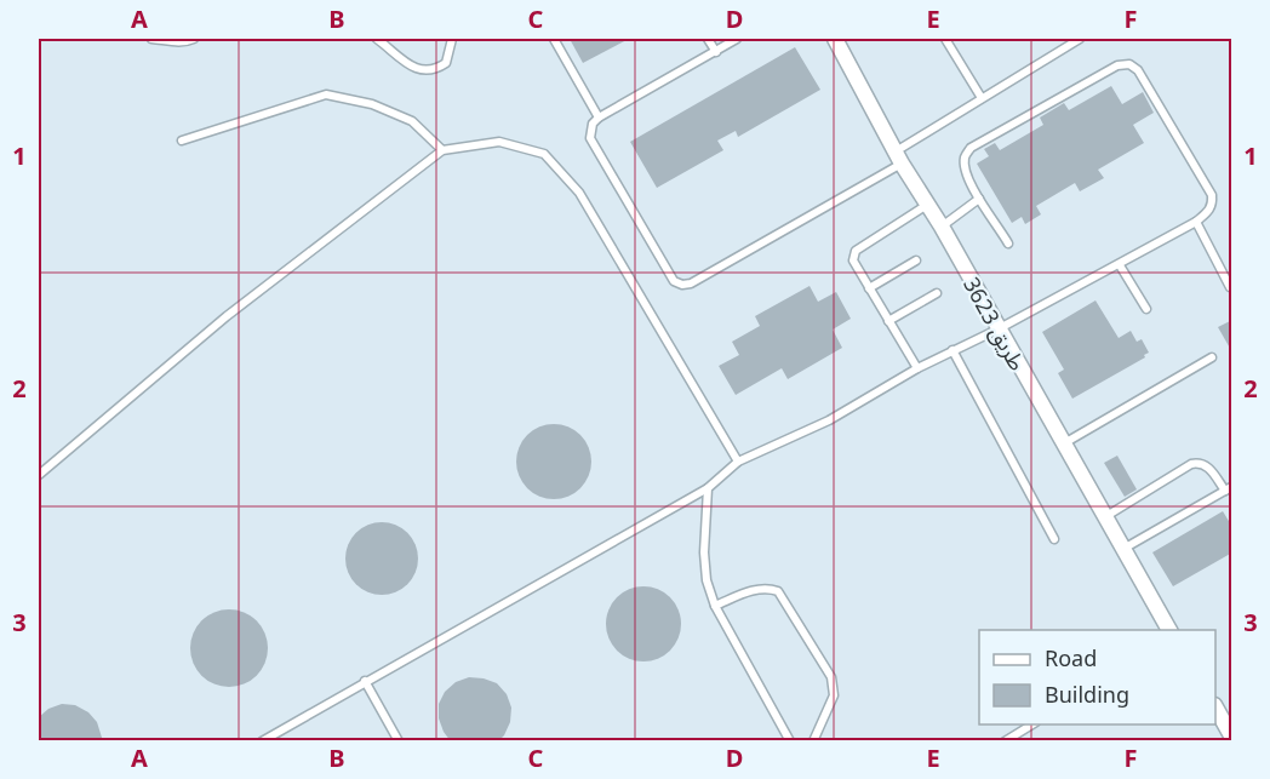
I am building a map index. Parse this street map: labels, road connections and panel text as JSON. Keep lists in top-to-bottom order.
{
  "streets": {
    "street": ["طريق 3623"]
  },
  "legend": ["Road", "Building"],
  "grid": {
    "columns": [
      "A",
      "B",
      "C",
      "D",
      "E",
      "F"
    ],
    "rows": ["1", "2", "3"]
  }
}
